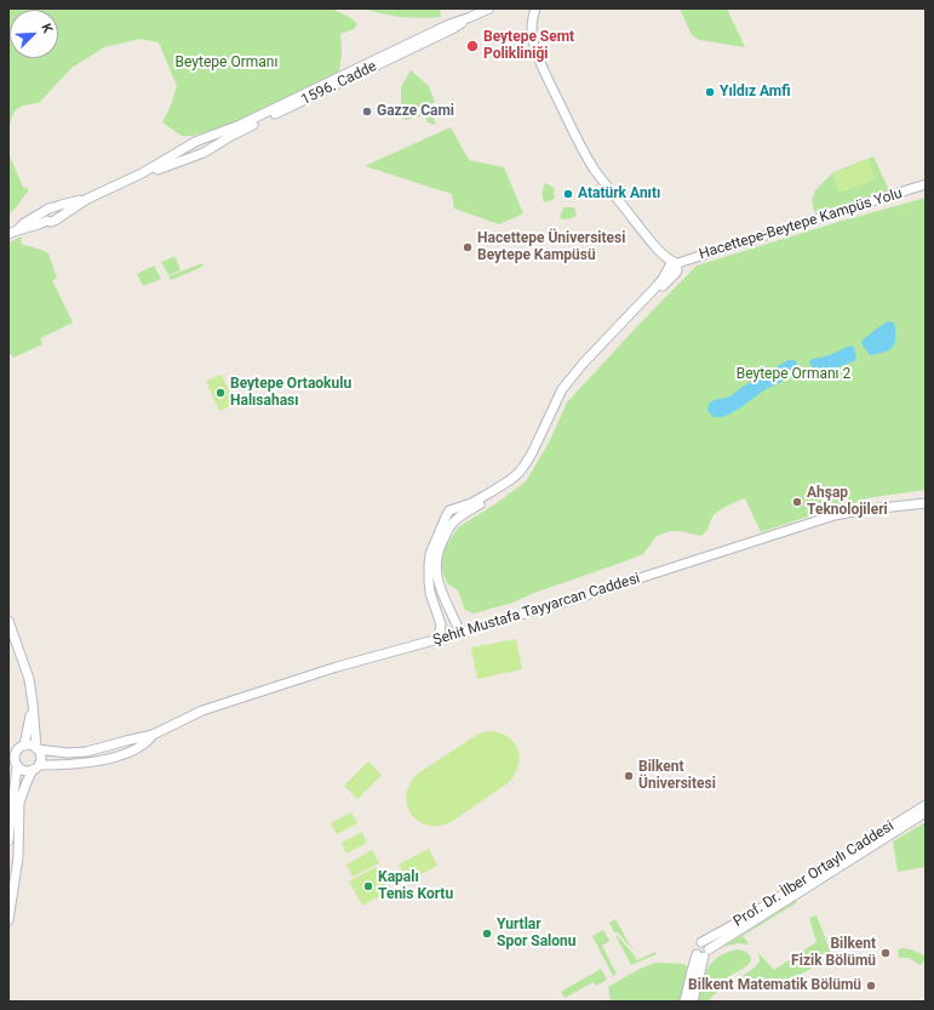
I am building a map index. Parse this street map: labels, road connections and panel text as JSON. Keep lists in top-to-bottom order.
{
  "streets": {
    "street": [
      "1596. Cadde",
      "Hacettepe-Beytepe Kampüs Yolu",
      "Şehit Mustafa Tayyarcan Caddesi",
      "Prof. Dr. İlber Ortaylı Caddesi"
    ]
  },
  "parks": ["Beytepe Ormanı", "Beytepe Ormanı 2"],
  "places": [
    "Beytepe Semt Polikliniği",
    "Yıldız Amfi",
    "Gazze Cami",
    "Atatürk Anıtı",
    "Hacettepe Üniversitesi Beytepe Kampüsü",
    "Beytepe Ortaokulu Halısahası",
    "Ahşap Teknolojileri",
    "Bilkent Üniversitesi",
    "Kapalı Tenis Kortu",
    "Yurtlar Spor Salonu",
    "Bilkent Fizik Bölümü",
    "Bilkent Matematik Bölümü"
  ],
  "north": "top right"
}
